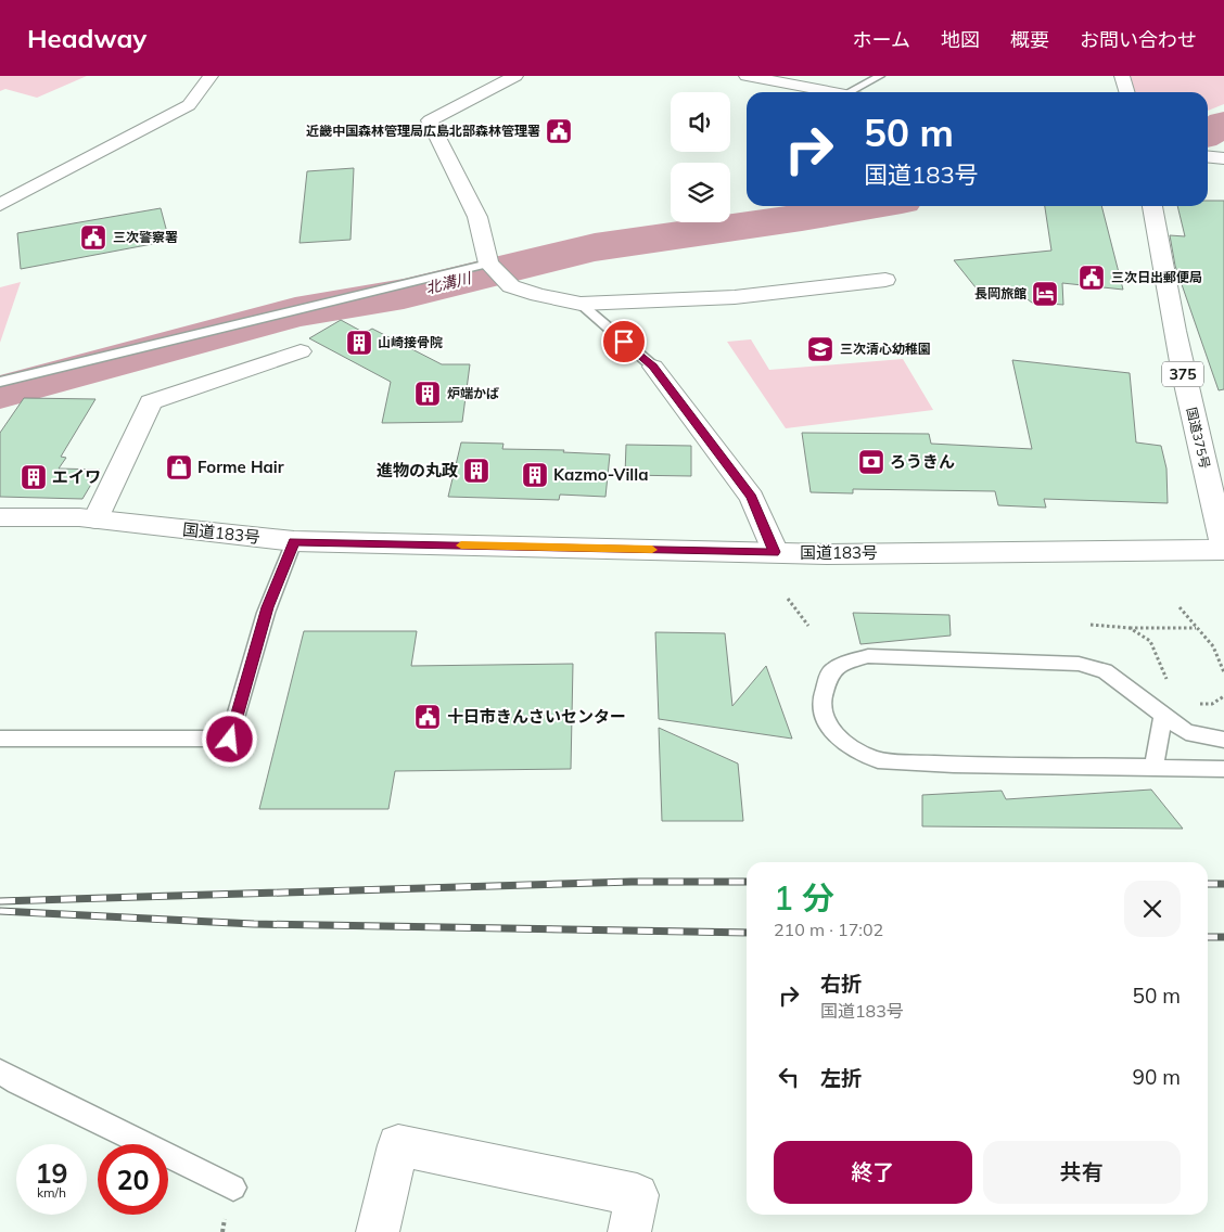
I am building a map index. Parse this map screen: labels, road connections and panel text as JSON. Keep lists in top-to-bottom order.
{
  "streets": {
    "main road": ["375", "国道375号", "国道183号"]
  },
  "water": ["北溝川"],
  "places": {
    "public building": [
      "近畿中国森林管理局広島北部森林管理署",
      "三次警察署",
      "三次日出郵便局",
      "十日市きんさいセンター"
    ],
    "hotel": ["長岡旅館"],
    "building": [
      "山崎接骨院",
      "炉端かば",
      "進物の丸政",
      "Kazmo-Villa",
      "エイワ"
    ],
    "school or university": ["三次清心幼稚園"],
    "bank": ["ろうきん"],
    "shop": ["Forme Hair"]
  },
  "page": {
    "header": "Headway",
    "nav": [
      "ホーム",
      "地図",
      "概要",
      "お問い合わせ"
    ],
    "turn": ["50 m", "国道183号"],
    "heading": ["1 分", "210 m · 17:02"],
    "list": [
      {
        "name": "右折",
        "note": "国道183号",
        "value": "50 m"
      },
      {
        "name": "左折",
        "value": "90 m"
      }
    ],
    "buttons": ["終了", "共有"],
    "speed": "19 km/h",
    "limit": "20"
  }
}
